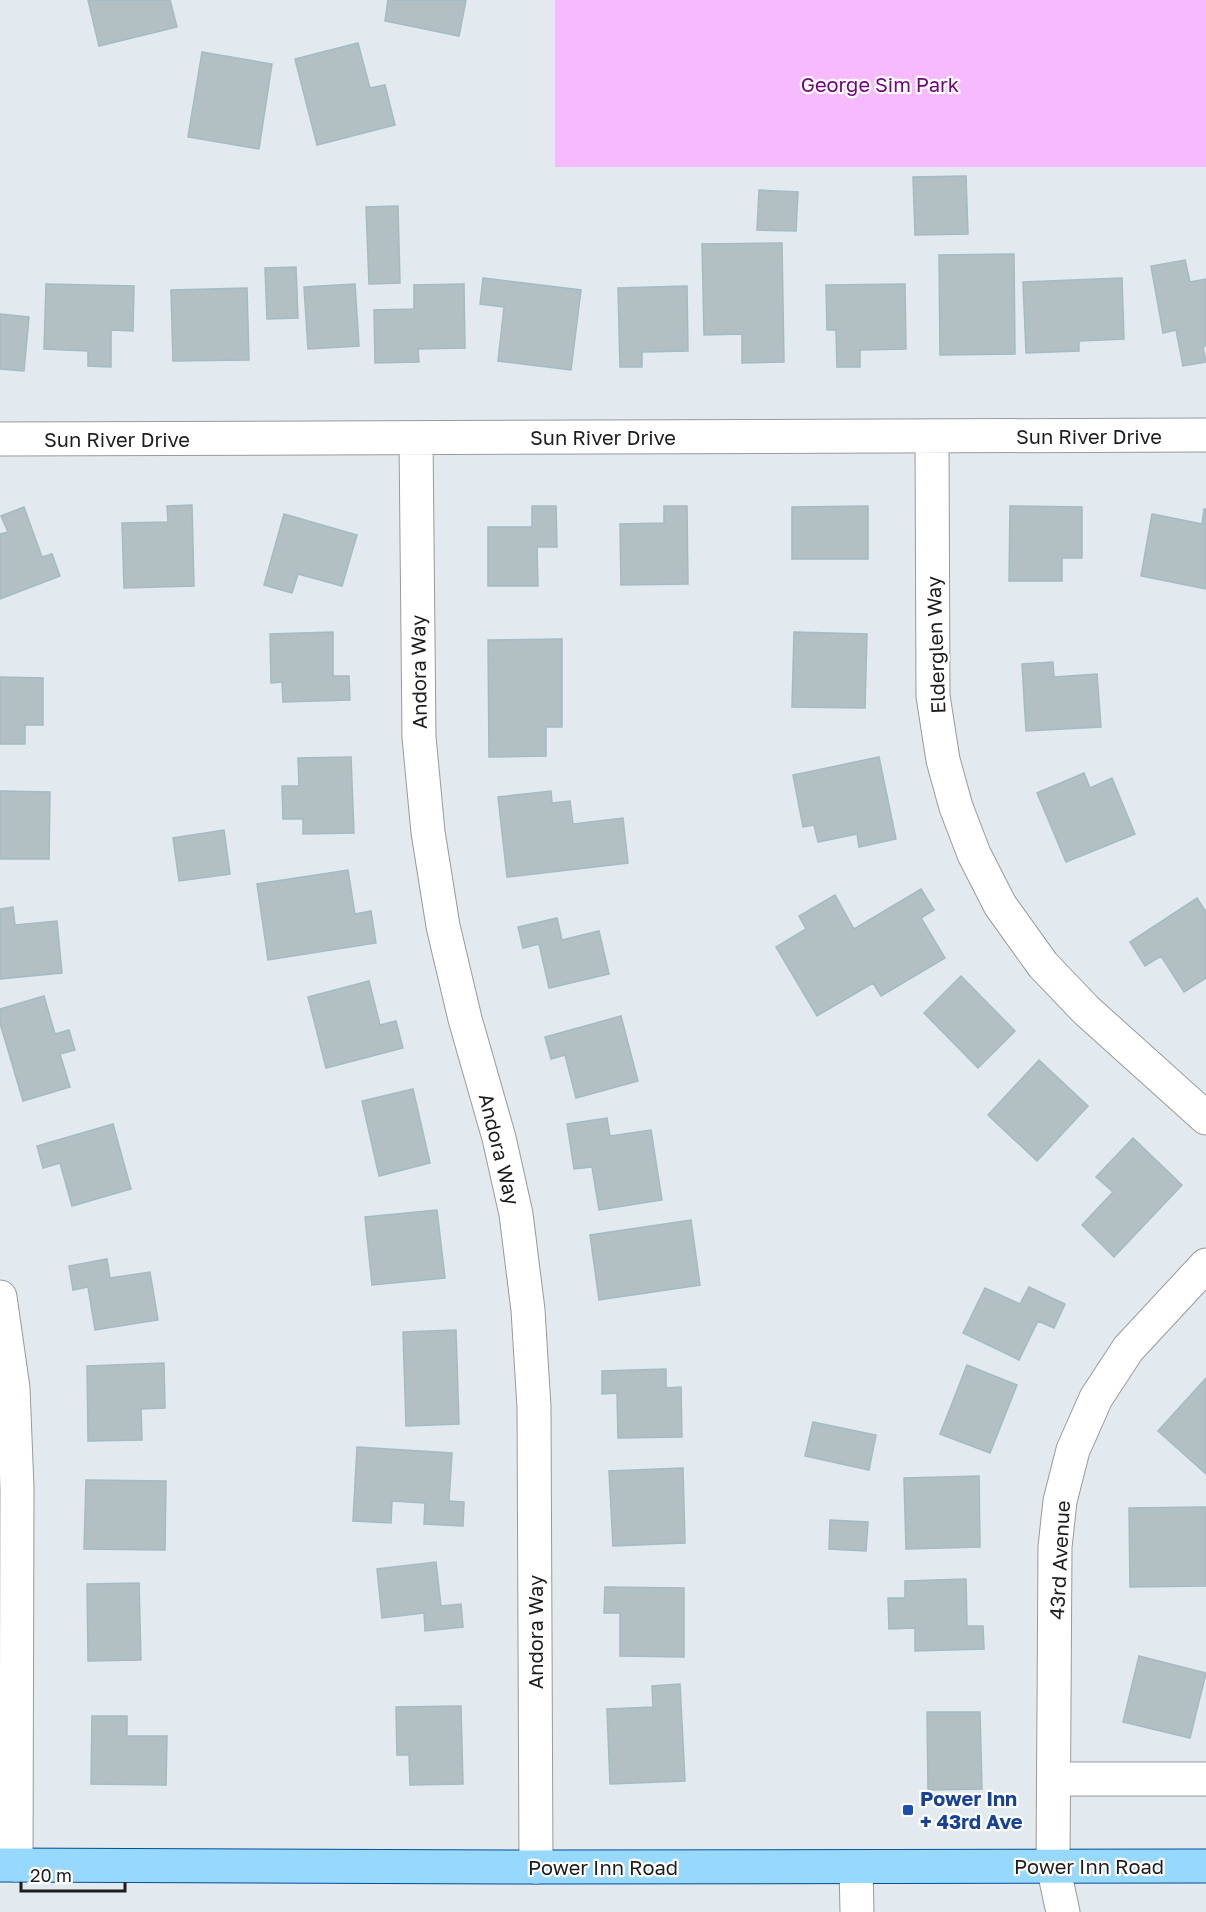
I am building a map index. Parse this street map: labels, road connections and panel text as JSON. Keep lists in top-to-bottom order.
{
  "streets": {
    "main road": ["Power Inn Road"],
    "street": [
      "Sun River Drive",
      "Elderglen Way",
      "Andora Way",
      "43rd Avenue"
    ]
  },
  "crossings": [
    ["Sun River Drive", "Elderglen Way"],
    ["Sun River Drive", "Andora Way"],
    ["Andora Way", "Power Inn Road"],
    ["43rd Avenue", "Power Inn Road"]
  ],
  "parks": ["George Sim Park"],
  "places": {
    "transit": ["Power Inn + 43rd Ave"]
  },
  "scale_bar": "20 m"
}
